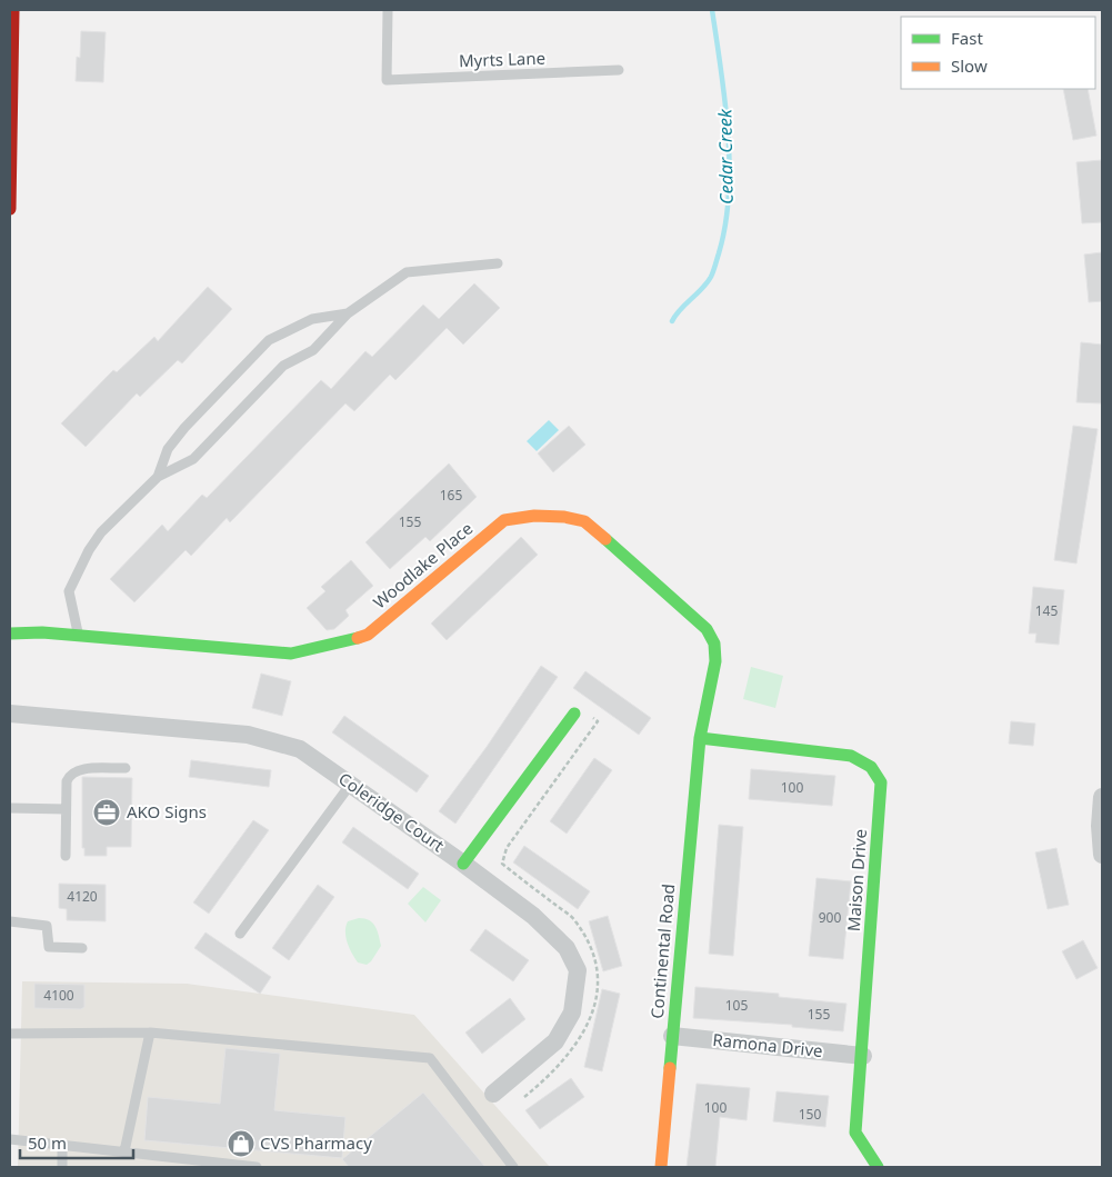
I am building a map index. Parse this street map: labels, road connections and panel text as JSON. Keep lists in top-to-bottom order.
{
  "streets": {
    "main road": ["Woodlake Place", "Maison Drive", "Continental Road"],
    "street": ["Coleridge Court", "Ramona Drive"],
    "lane": ["Myrts Lane"]
  },
  "crossings": [
    ["Woodlake Place", "Maison Drive"],
    ["Woodlake Place", "Continental Road"],
    ["Maison Drive", "Continental Road"],
    ["Maison Drive", "Ramona Drive"],
    ["Continental Road", "Ramona Drive"]
  ],
  "water": ["Cedar Creek"],
  "places": {
    "office": ["AKO Signs"],
    "shop": ["CVS Pharmacy"]
  },
  "house_numbers": [
    "165",
    "155",
    "145",
    "100",
    "4120",
    "900",
    "4100",
    "105",
    "155",
    "100",
    "150"
  ],
  "legend": ["Fast", "Slow"],
  "scale_bar": "50 m"
}
